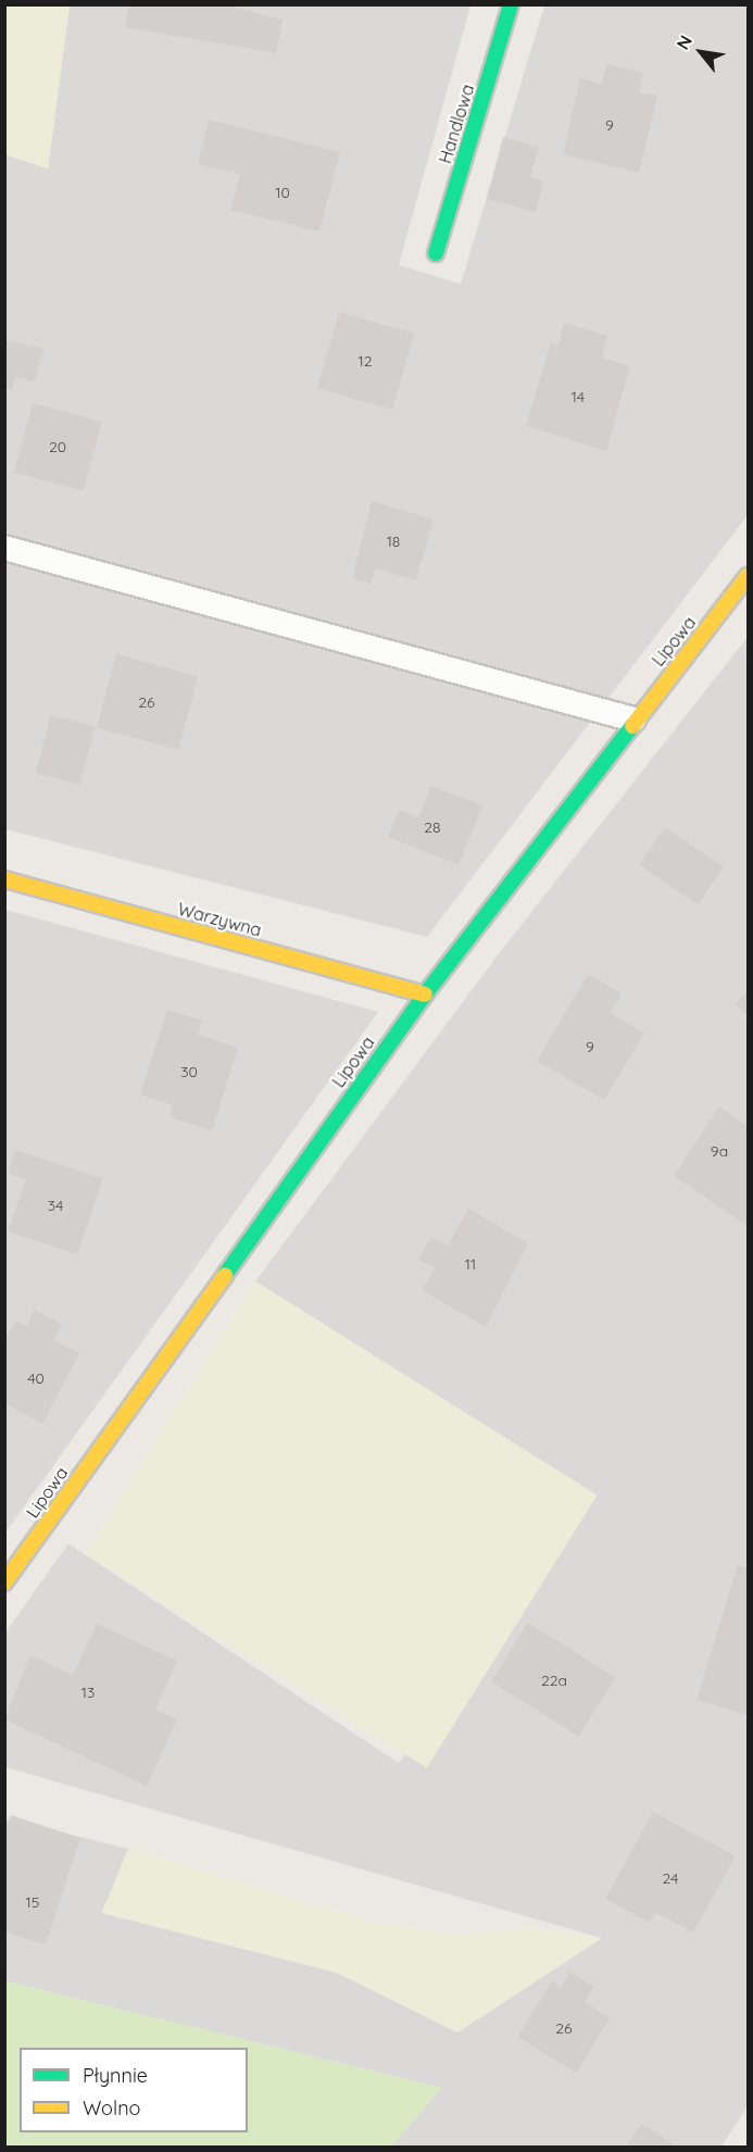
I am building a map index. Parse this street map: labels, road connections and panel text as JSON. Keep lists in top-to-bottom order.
{
  "streets": {
    "street": ["Handlowa", "Lipowa", "Warzywna"]
  },
  "crossings": [
    ["Lipowa", "Warzywna"]
  ],
  "house_numbers": [
    "9",
    "10",
    "12",
    "14",
    "20",
    "18",
    "26",
    "28",
    "9",
    "30",
    "9a",
    "34",
    "11",
    "40",
    "22a",
    "13",
    "24",
    "15",
    "26"
  ],
  "legend": ["Płynnie", "Wolno"],
  "north": "top left"
}
